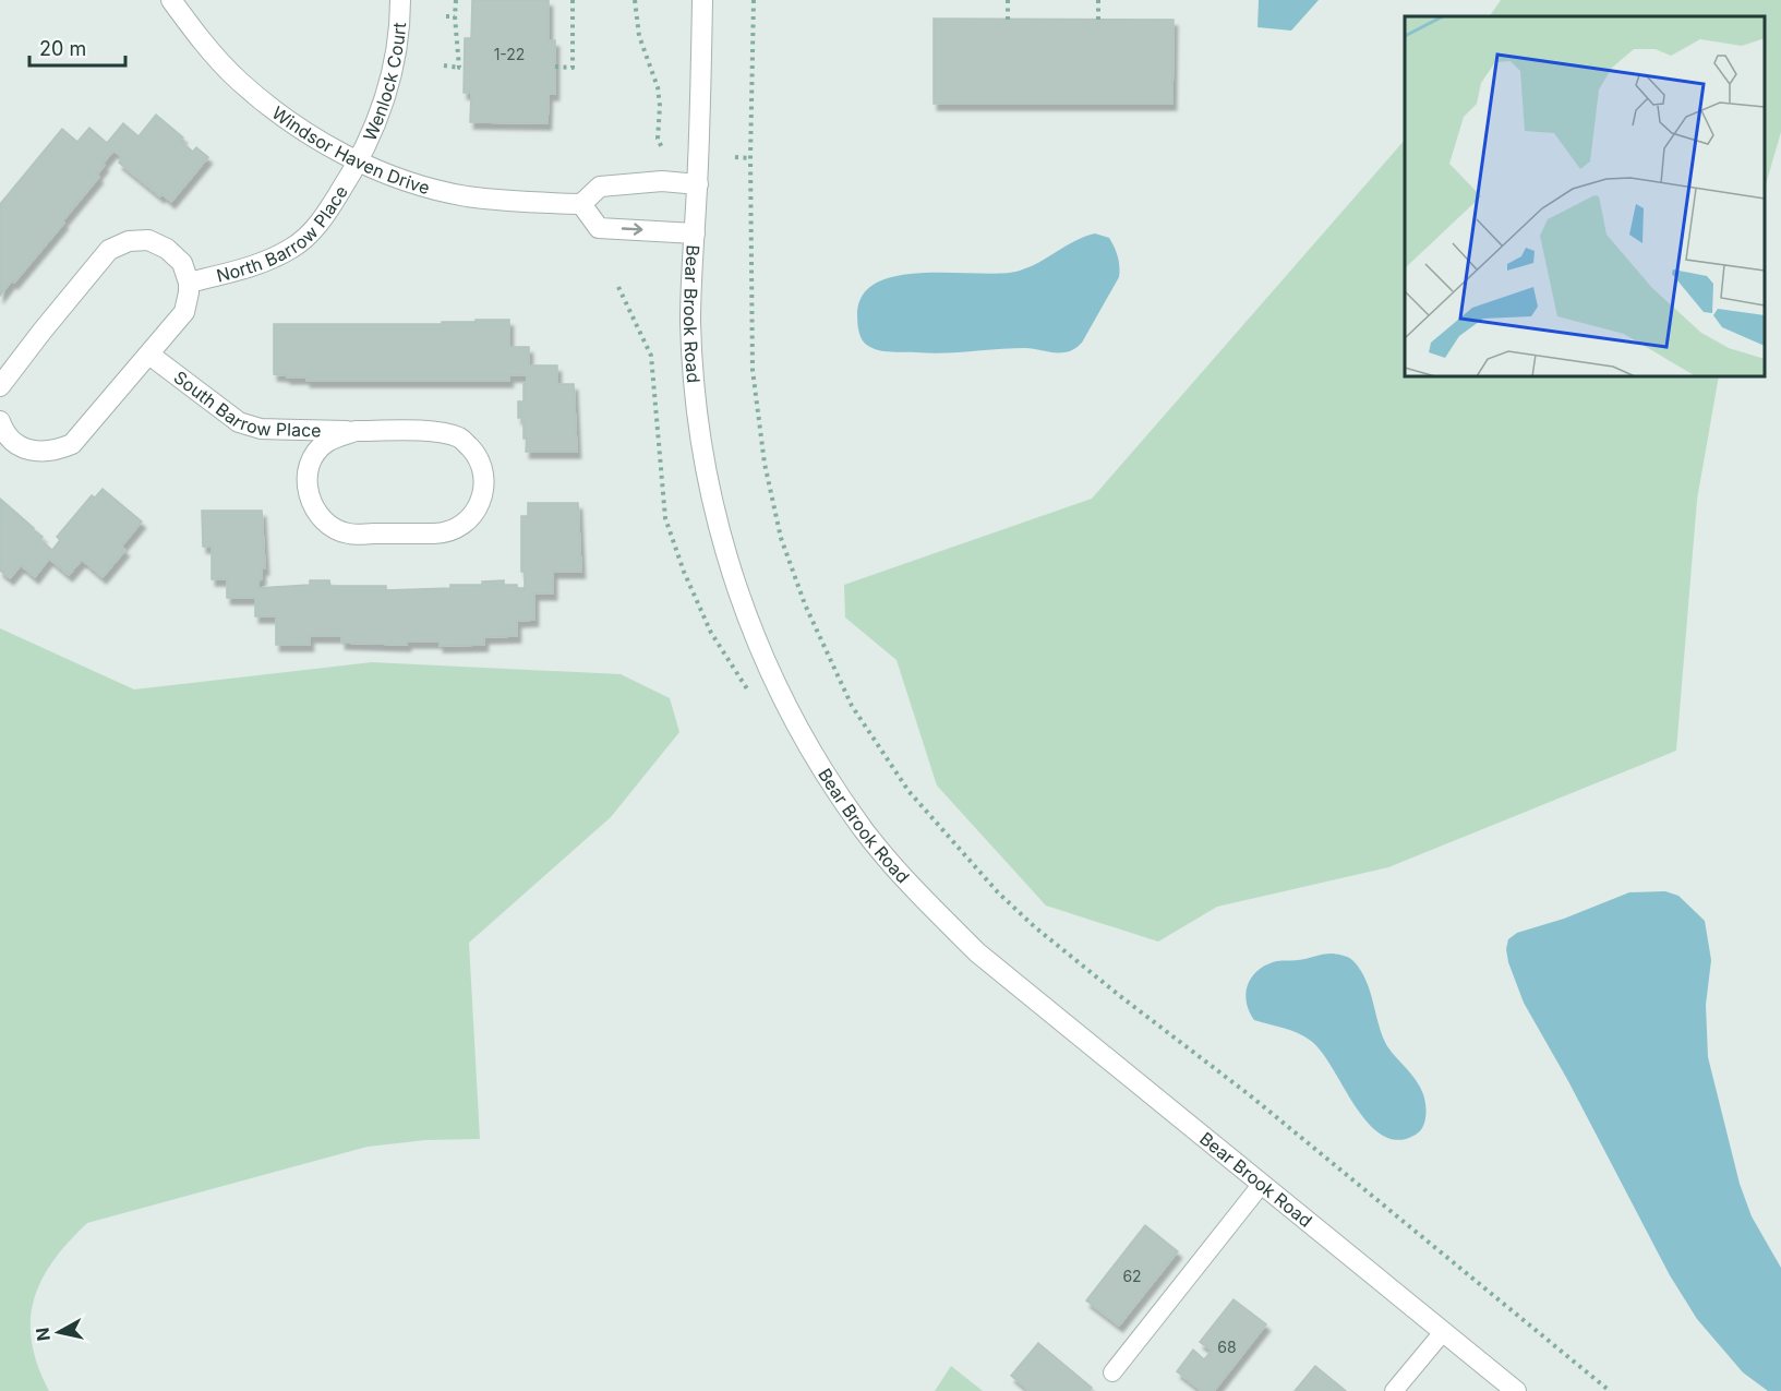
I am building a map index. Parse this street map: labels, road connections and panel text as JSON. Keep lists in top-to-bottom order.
{
  "streets": {
    "street": [
      "Wenlock Court",
      "Windsor Haven Drive",
      "North Barrow Place",
      "Bear Brook Road",
      "South Barrow Place"
    ]
  },
  "crossings": [
    ["Wenlock Court", "Windsor Haven Drive"],
    ["Wenlock Court", "North Barrow Place"],
    ["Windsor Haven Drive", "North Barrow Place"],
    ["North Barrow Place", "South Barrow Place"]
  ],
  "house_numbers": ["1-22", "62", "68"],
  "scale_bar": "20 m",
  "north": "left"
}
